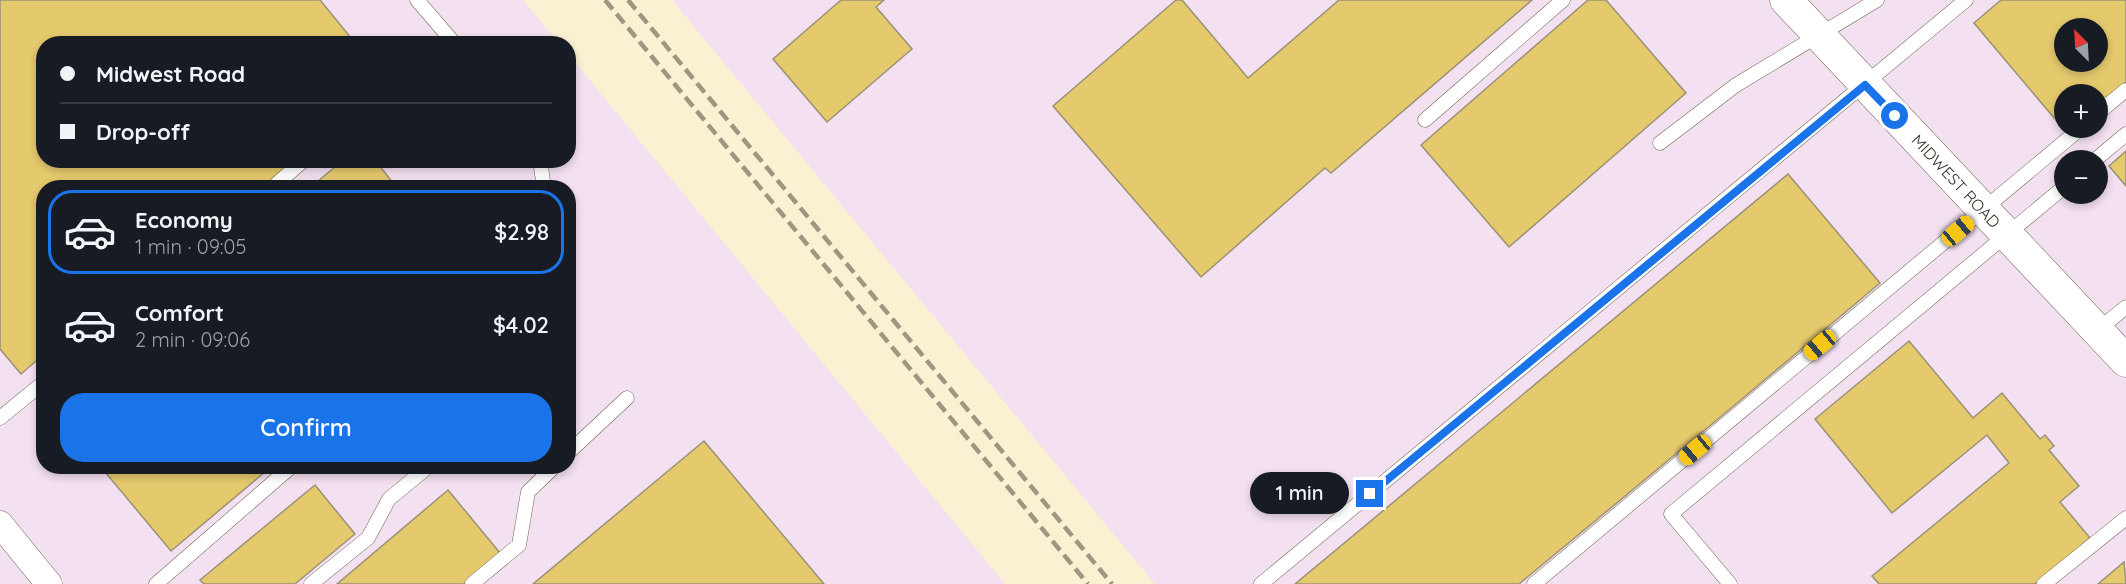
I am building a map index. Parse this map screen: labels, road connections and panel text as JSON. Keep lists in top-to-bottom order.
{
  "streets": {
    "street": ["MIDWEST ROAD"]
  },
  "north": "top left",
  "page": {
    "map_buttons": ["+", "−"],
    "banner": ["Midwest Road", "Drop-off"],
    "list": [
      {
        "name": "Economy",
        "note": "1 min · 09:05",
        "value": "$2.98"
      },
      {
        "name": "Comfort",
        "note": "2 min · 09:06",
        "value": "$4.02"
      }
    ],
    "buttons": "Confirm",
    "bubble": "1 min"
  }
}
